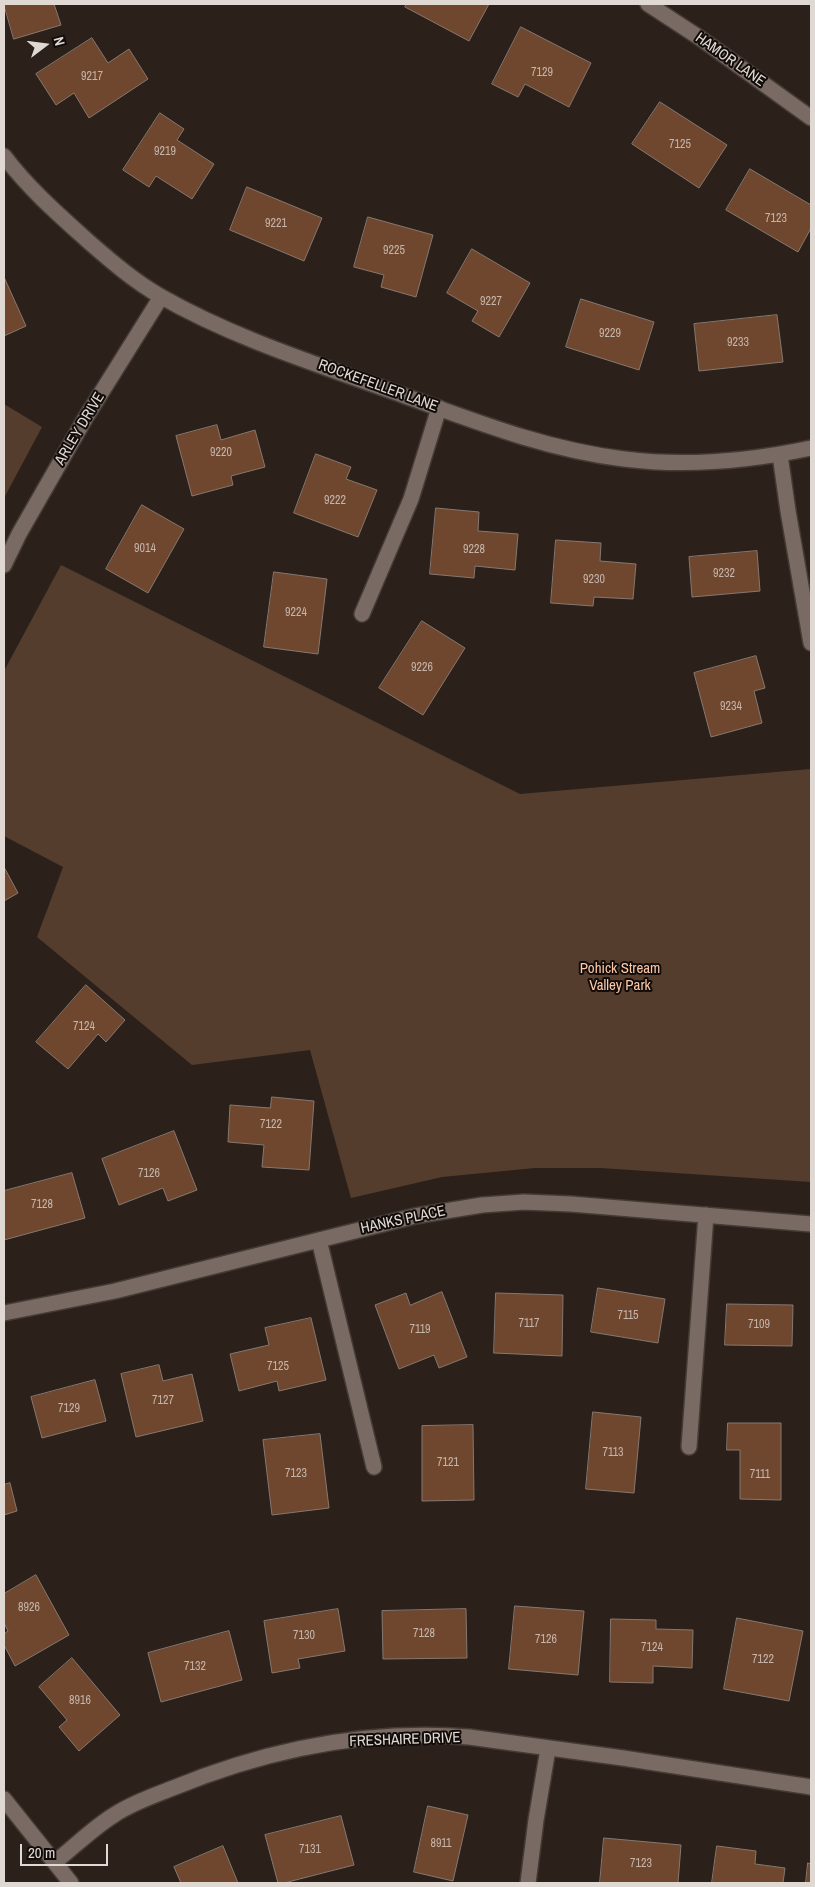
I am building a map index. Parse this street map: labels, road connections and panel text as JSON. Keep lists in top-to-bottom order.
{
  "streets": {
    "street": [
      "HAMOR LANE",
      "ROCKEFELLER LANE",
      "ARLEY DRIVE",
      "HANKS PLACE",
      "FRESHAIRE DRIVE"
    ]
  },
  "crossings": [
    ["ROCKEFELLER LANE", "ARLEY DRIVE"]
  ],
  "parks": ["Pohick Stream Valley Park"],
  "house_numbers": [
    "7129",
    "9217",
    "7125",
    "9219",
    "7123",
    "9221",
    "9225",
    "9227",
    "9229",
    "9233",
    "9220",
    "9222",
    "9014",
    "9228",
    "9232",
    "9230",
    "9224",
    "9226",
    "9234",
    "7124",
    "7122",
    "7126",
    "7128",
    "7115",
    "7117",
    "7109",
    "7119",
    "7125",
    "7127",
    "7129",
    "7113",
    "7121",
    "7123",
    "7111",
    "8926",
    "7128",
    "7130",
    "7126",
    "7124",
    "7122",
    "7132",
    "8916",
    "8911",
    "7131",
    "7123"
  ],
  "scale_bar": "20 m",
  "north": "right"
}
